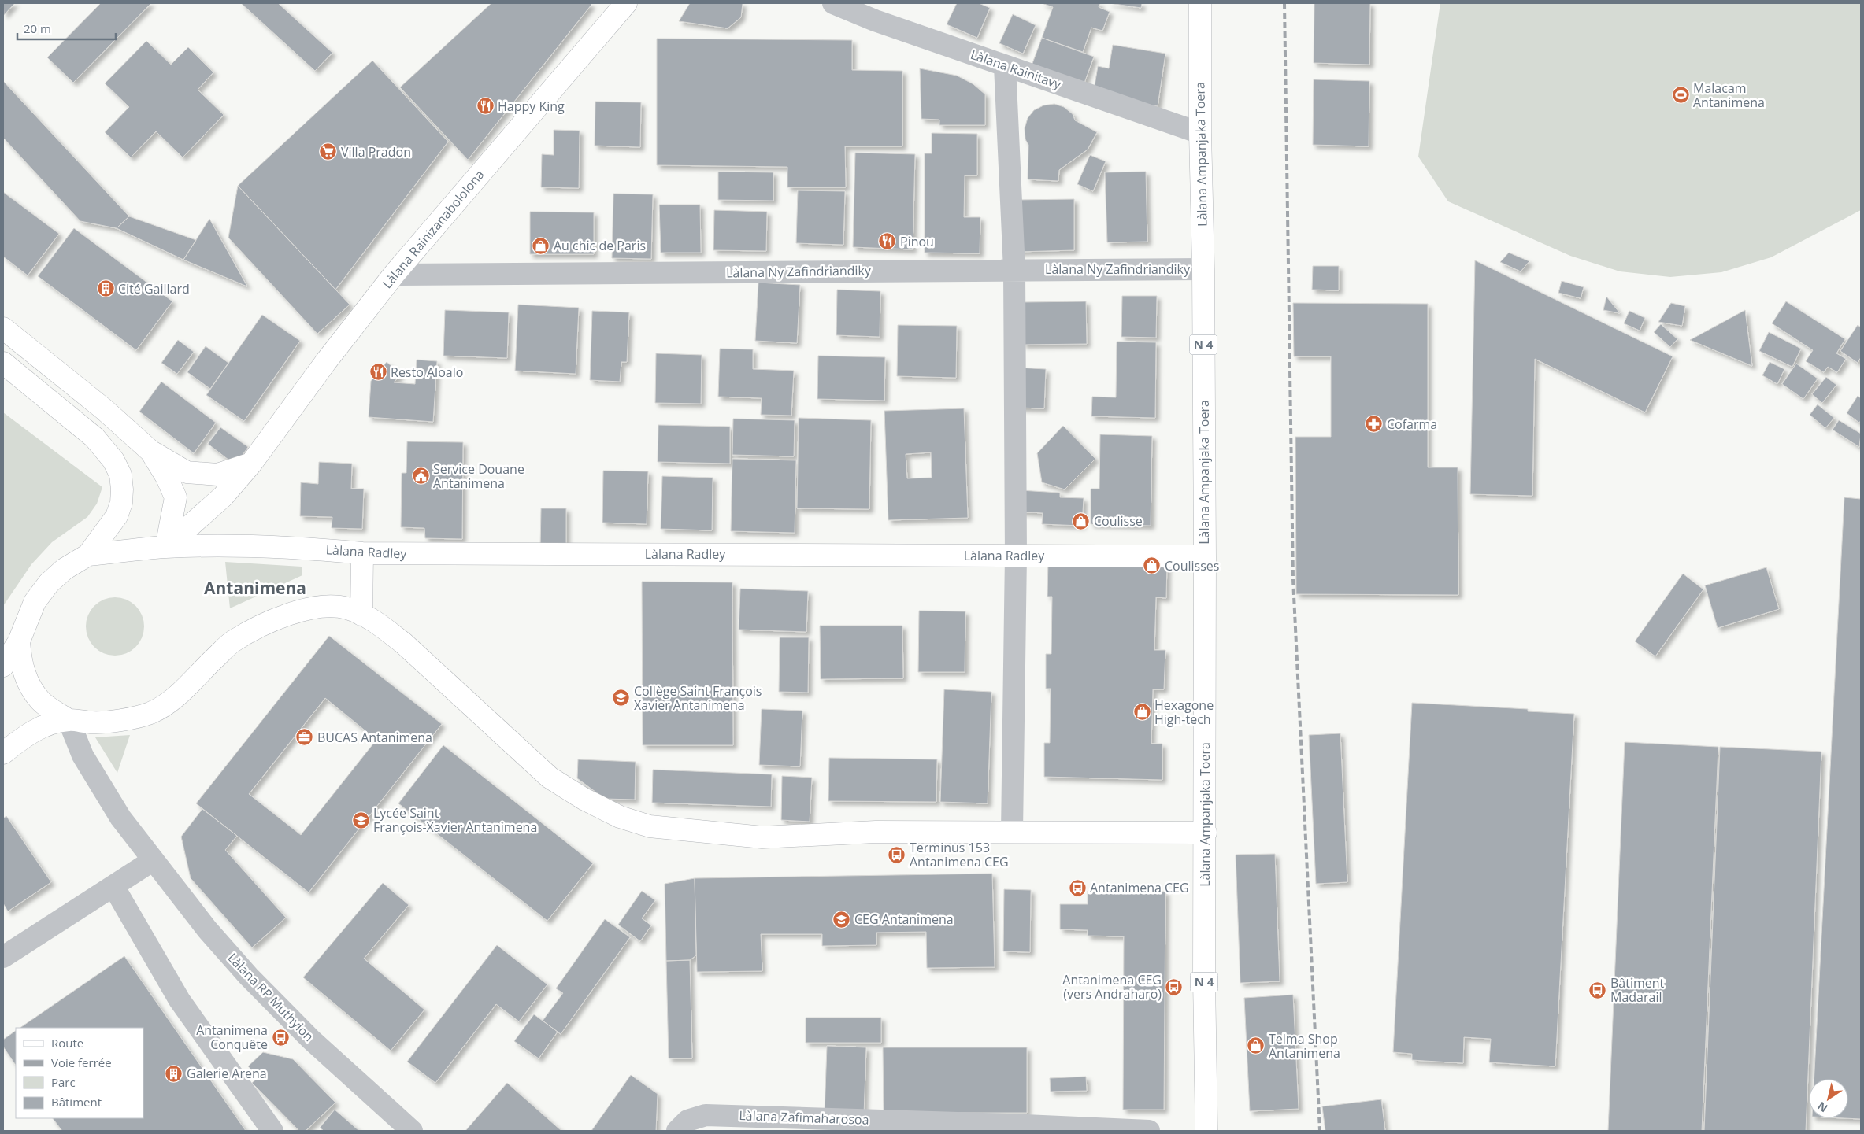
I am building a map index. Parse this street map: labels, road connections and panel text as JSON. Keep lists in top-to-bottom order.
{
  "streets": {
    "main road": [
      "Làlana Ampanjaka Toera",
      "Làlana Rainizanabololona",
      "N 4",
      "Làlana Radley"
    ],
    "street": [
      "Làlana Rainitavy",
      "Làlana Ny Zafindriandiky",
      "Làlana RP Muthyion",
      "Làlana Zafimaharosoa"
    ]
  },
  "crossings": [
    ["Làlana Rainitavy", "Làlana Ampanjaka Toera"],
    ["Làlana Ampanjaka Toera", "Làlana Ny Zafindriandiky"],
    ["Làlana Ampanjaka Toera", "Làlana Radley"],
    ["Làlana Rainizanabololona", "Làlana Ny Zafindriandiky"],
    ["Làlana Rainizanabololona", "Làlana Radley"]
  ],
  "districts": ["Antanimena"],
  "places": {
    "sports": ["Malacam Antanimena"],
    "restaurant": ["Happy King", "Pinou", "Resto Aloalo"],
    "supermarket": ["Villa Pradon"],
    "shop": [
      "Au chic de Paris",
      "Coulisse",
      "Coulisses",
      "Hexagone High-tech",
      "Telma Shop Antanimena"
    ],
    "building": ["Cité Gaillard", "Galerie Arena"],
    "pharmacy": ["Cofarma"],
    "public building": ["Service Douane Antanimena"],
    "school or university": ["Collège Saint François Xavier Antanimena", "Lycée Saint François-Xavier Antanimena", "CEG Antanimena"],
    "office": ["BUCAS Antanimena"],
    "bus stop": [
      "Terminus 153 Antanimena CEG",
      "Antanimena CEG",
      "Antanimena CEG (vers Andraharo)",
      "Bâtiment Madarail",
      "Antanimena Conquête"
    ]
  },
  "legend": [
    "Route",
    "Voie ferrée",
    "Parc",
    "Bâtiment"
  ],
  "scale_bar": "20 m",
  "north": "bottom left"
}
